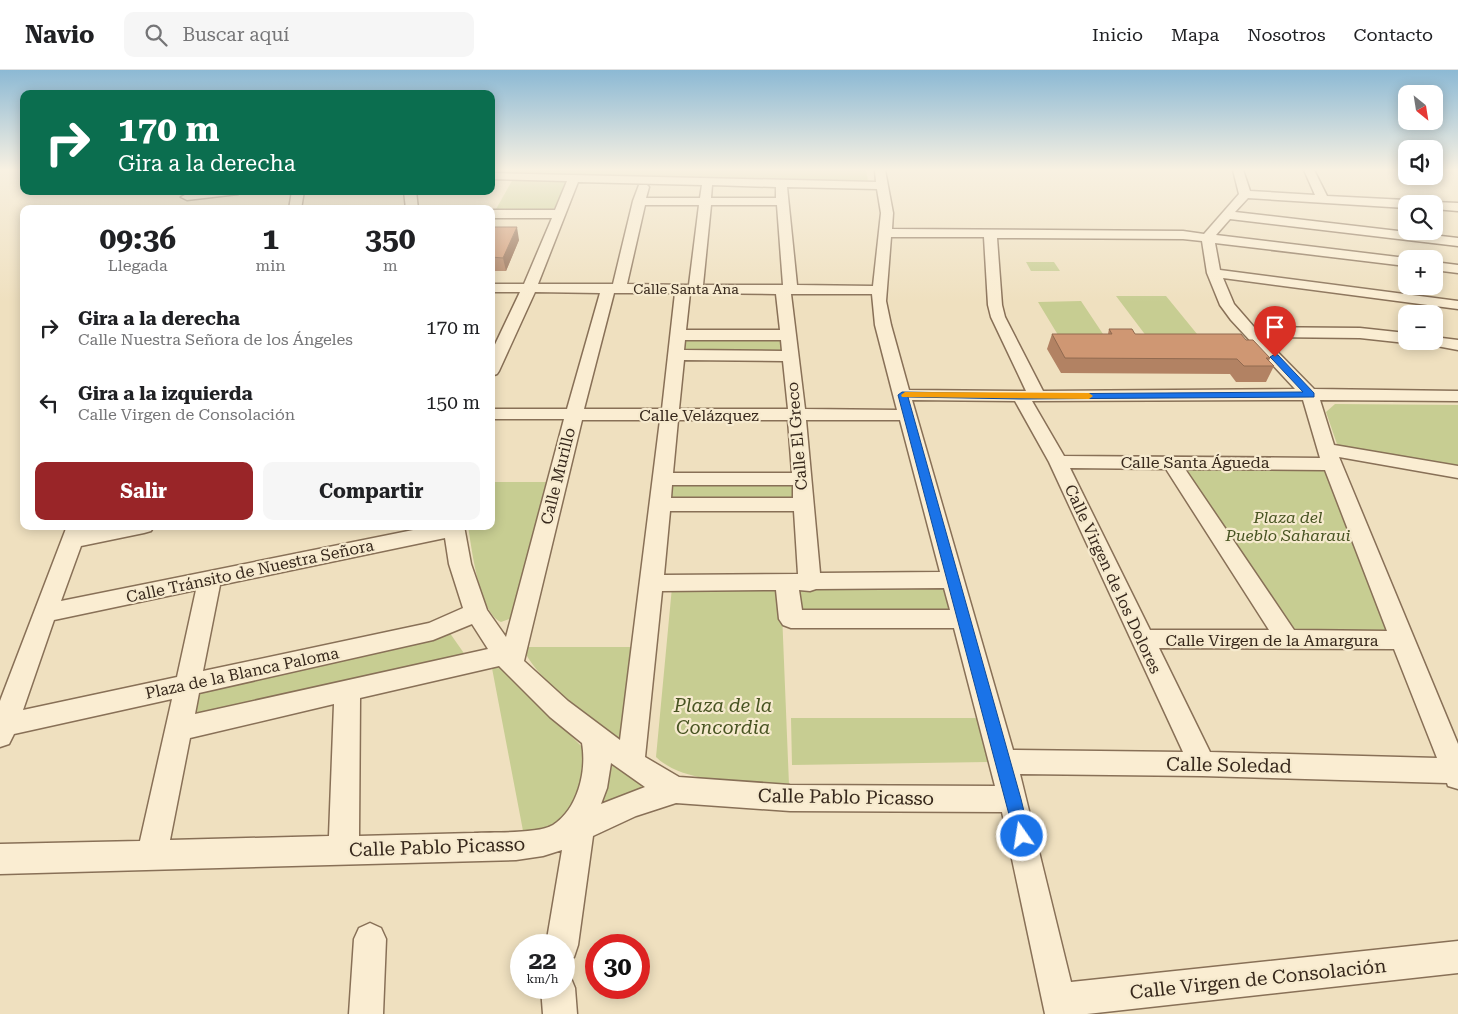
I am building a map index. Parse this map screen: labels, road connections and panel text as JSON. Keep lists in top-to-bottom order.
{
  "streets": {
    "street": [
      "Calle Santa Ana",
      "Calle Velázquez",
      "Calle El Greco",
      "Calle Santa Águeda",
      "Calle Murillo",
      "Calle Tránsito de Nuestra Señora",
      "Calle Virgen de los Dolores",
      "Calle Virgen de la Amargura",
      "Plaza de la Blanca Paloma",
      "Calle Soledad",
      "Calle Pablo Picasso",
      "Calle Virgen de Consolación"
    ]
  },
  "crossings": [
    ["Calle Santa Ana", "Calle El Greco"],
    ["Calle Santa Ana", "Calle Murillo"],
    ["Calle Velázquez", "Calle El Greco"],
    ["Calle Velázquez", "Calle Murillo"],
    ["Calle Velázquez", "Calle Virgen de los Dolores"],
    ["Calle Santa Águeda", "Calle Virgen de los Dolores"],
    ["Calle Virgen de los Dolores", "Calle Virgen de la Amargura"],
    ["Calle Virgen de los Dolores", "Calle Soledad"]
  ],
  "parks": ["Plaza del Pueblo Saharaui", "Plaza de la Concordia"],
  "north": "bottom right",
  "page": {
    "header": "Navio",
    "search": "Buscar aquí",
    "nav": [
      "Inicio",
      "Mapa",
      "Nosotros",
      "Contacto"
    ],
    "map_buttons": ["+", "−"],
    "turn": ["170 m", "Gira a la derecha"],
    "eta": [
      "09:36",
      "Llegada",
      "1",
      "min",
      "350",
      "m"
    ],
    "list": [
      {
        "name": "Gira a la derecha",
        "note": "Calle Nuestra Señora de los Ángeles",
        "value": "170 m"
      },
      {
        "name": "Gira a la izquierda",
        "note": "Calle Virgen de Consolación",
        "value": "150 m"
      }
    ],
    "buttons": ["Salir", "Compartir"],
    "speed": "22 km/h",
    "limit": "30"
  }
}
